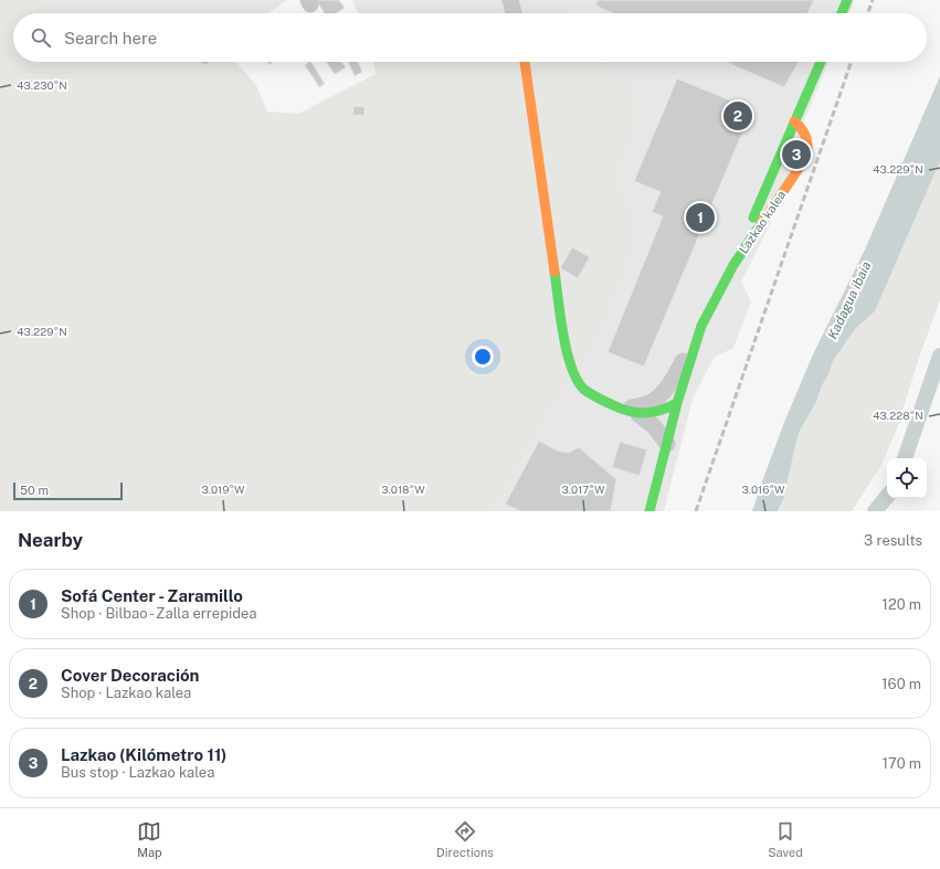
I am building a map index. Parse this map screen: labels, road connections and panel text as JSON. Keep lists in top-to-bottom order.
{
  "streets": {
    "street": ["Lazkao kalea"]
  },
  "water": ["Kadagua ibaia"],
  "scale_bar": "50 m",
  "page": {
    "search": "Search here",
    "pins": ["2", "3", "1"],
    "scale": "50 m",
    "heading": ["Nearby", "3 results"],
    "list": [
      {
        "mark": "1",
        "name": "Sofá Center - Zaramillo",
        "note": "Shop · Bilbao - Zalla errepidea",
        "value": "120 m"
      },
      {
        "mark": "2",
        "name": "Cover Decoración",
        "note": "Shop · Lazkao kalea",
        "value": "160 m"
      },
      {
        "mark": "3",
        "name": "Lazkao (Kilómetro 11)",
        "note": "Bus stop · Lazkao kalea",
        "value": "170 m"
      }
    ],
    "nav": ["Map", "Directions", "Saved"]
  },
  "coordinates": [
    "43.230°N",
    "43.229°N",
    "43.228°N",
    "3.019°W",
    "3.018°W",
    "3.017°W",
    "3.016°W"
  ]
}
